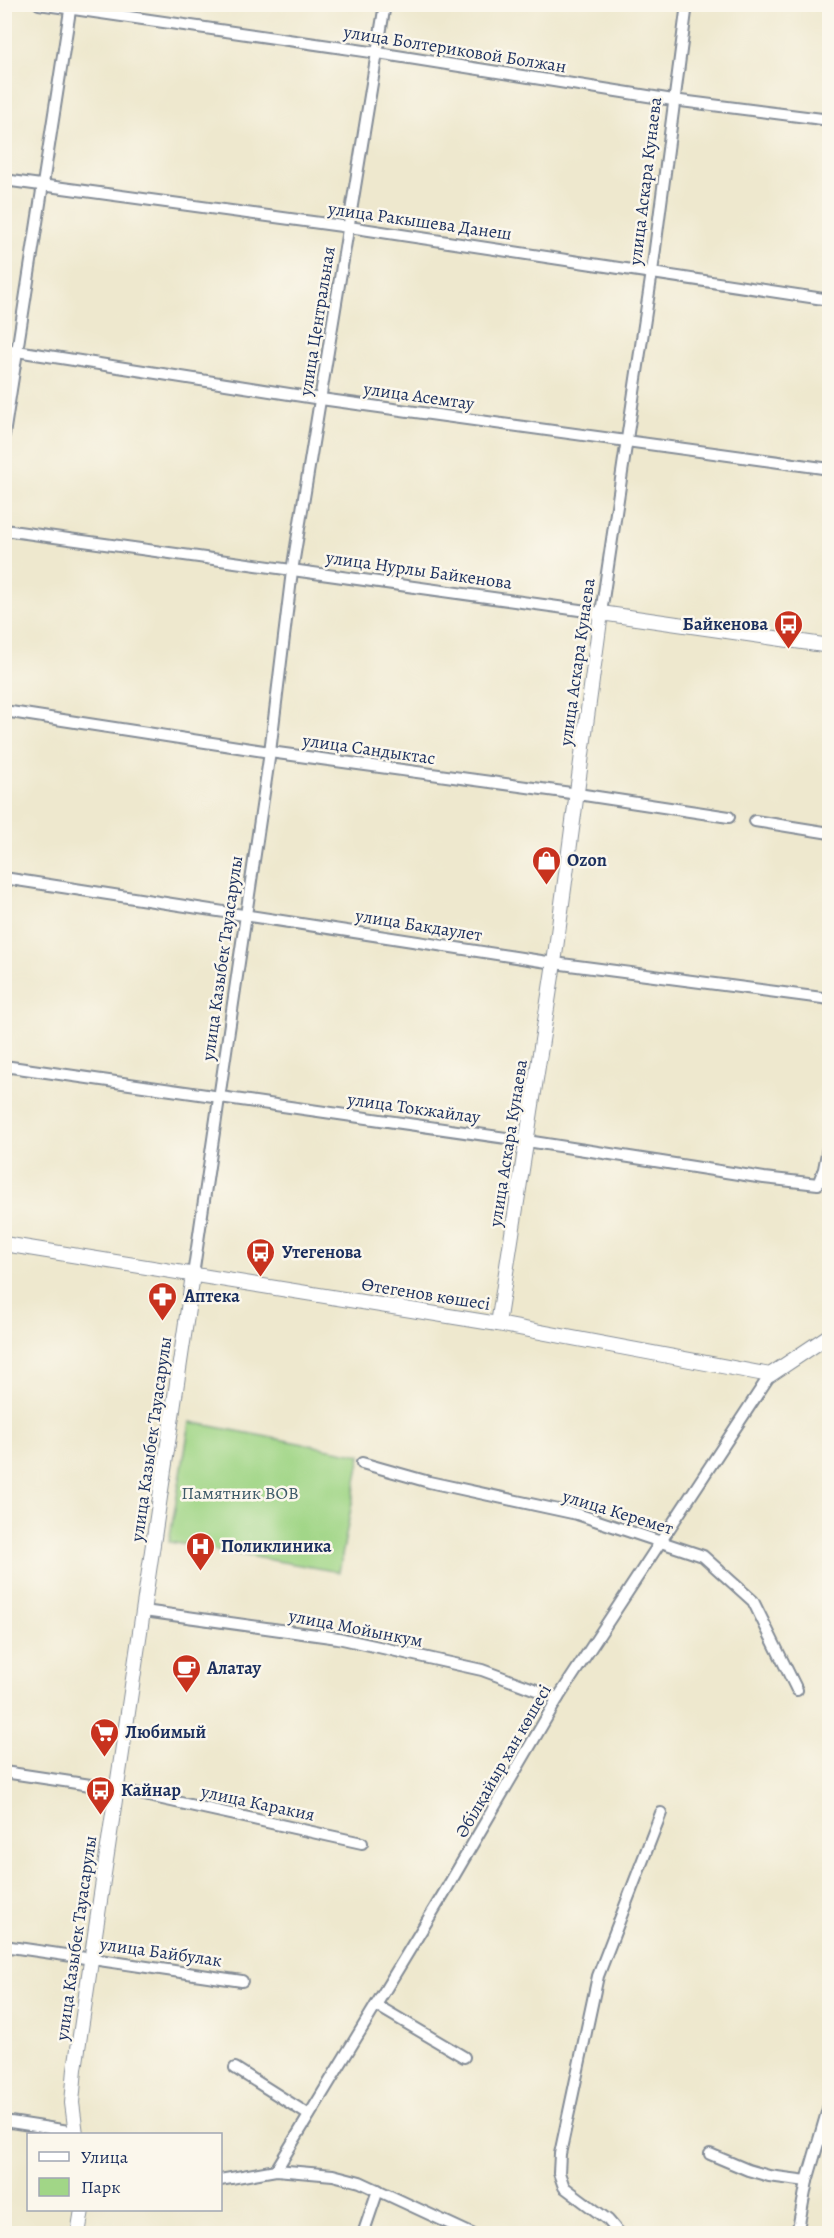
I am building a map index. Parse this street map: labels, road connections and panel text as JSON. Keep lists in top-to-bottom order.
{
  "streets": {
    "street": [
      "улица Болтериковой Болжан",
      "улица Аскара Кунаева",
      "улица Ракышева Данеш",
      "улица Центральная",
      "улица Асемтау",
      "улица Нурлы Байкенова",
      "улица Сандыктас",
      "улица Бакдаулет",
      "улица Казыбек Тауасарулы",
      "улица Токжайлау",
      "Өтегенов көшесі",
      "улица Керемет",
      "улица Мойынкум",
      "Әбілқайыр хан көшесі",
      "улица Каракия",
      "улица Байбулак"
    ]
  },
  "crossings": [
    ["улица Болтериковой Болжан", "улица Аскара Кунаева"],
    ["улица Болтериковой Болжан", "улица Центральная"],
    ["улица Аскара Кунаева", "улица Ракышева Данеш"],
    ["улица Аскара Кунаева", "улица Асемтау"],
    ["улица Аскара Кунаева", "улица Нурлы Байкенова"],
    ["улица Аскара Кунаева", "улица Сандыктас"],
    ["улица Аскара Кунаева", "улица Бакдаулет"],
    ["улица Аскара Кунаева", "улица Токжайлау"],
    ["улица Аскара Кунаева", "Өтегенов көшесі"],
    ["улица Ракышева Данеш", "улица Центральная"],
    ["улица Центральная", "улица Асемтау"],
    ["улица Центральная", "улица Нурлы Байкенова"],
    ["улица Центральная", "улица Казыбек Тауасарулы"],
    ["улица Нурлы Байкенова", "улица Казыбек Тауасарулы"],
    ["улица Сандыктас", "улица Казыбек Тауасарулы"],
    ["улица Бакдаулет", "улица Казыбек Тауасарулы"],
    ["улица Казыбек Тауасарулы", "улица Токжайлау"],
    ["улица Казыбек Тауасарулы", "Өтегенов көшесі"],
    ["улица Казыбек Тауасарулы", "улица Мойынкум"],
    ["улица Казыбек Тауасарулы", "улица Каракия"],
    ["улица Казыбек Тауасарулы", "улица Байбулак"],
    ["Өтегенов көшесі", "Әбілқайыр хан көшесі"],
    ["улица Керемет", "Әбілқайыр хан көшесі"],
    ["улица Мойынкум", "Әбілқайыр хан көшесі"]
  ],
  "parks": ["Памятник ВОВ"],
  "places": {
    "bus stop": ["Байкенова", "Утегенова", "Кайнар"],
    "shop": ["Ozon"],
    "pharmacy": ["Аптека"],
    "hospital": ["Поликлиника"],
    "cafe": ["Алатау"],
    "supermarket": ["Любимый"]
  },
  "legend": ["Улица", "Парк"]
}
